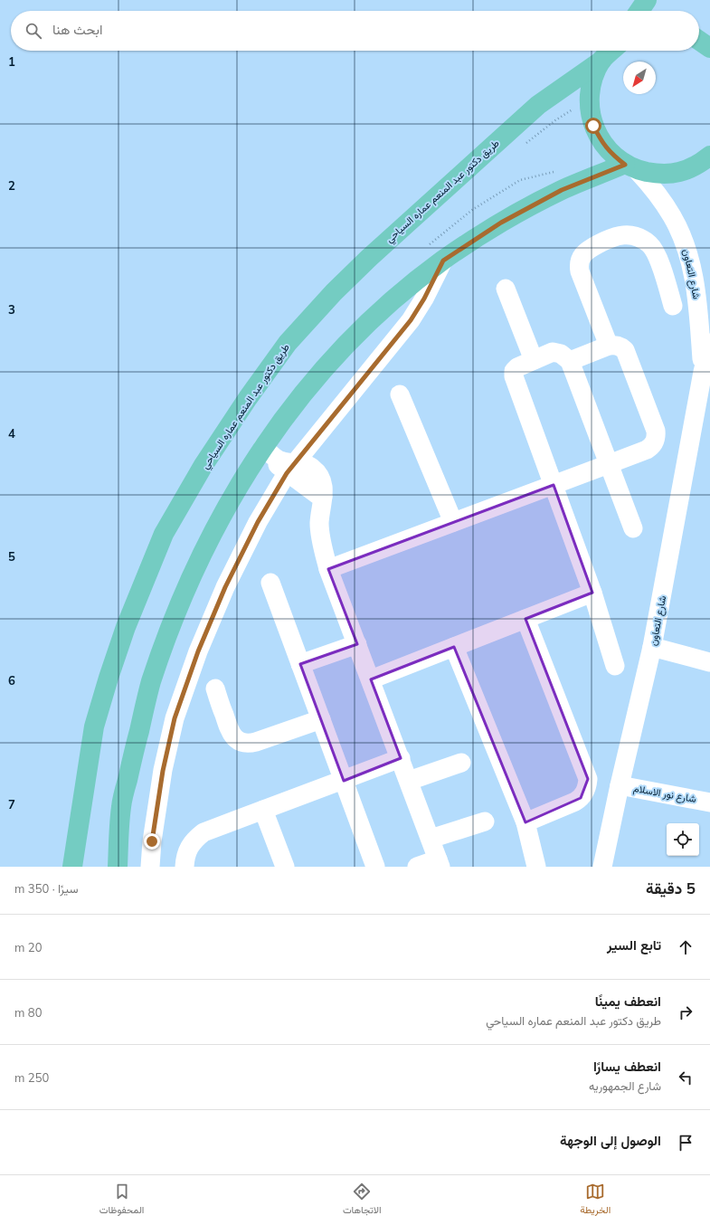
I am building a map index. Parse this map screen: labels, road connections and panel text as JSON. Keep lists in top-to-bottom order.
{
  "streets": {
    "main road": ["طريق دكتور عبد المنعم عماره السياحي"],
    "street": ["شارع التعاون", "شارع نور الاسلام"]
  },
  "crossings": [
    ["شارع التعاون", "شارع نور الاسلام"]
  ],
  "north": "bottom left",
  "page": {
    "search": "ابحث هنا",
    "heading": ["5 دقيقة", "سيرًا · 350 m"],
    "list": [
      ["تابع السير", "20 m"],
      ["انعطف يمينًا", "طريق دكتور عبد المنعم عماره السياحي", "80 m"],
      ["انعطف يسارًا", "شارع الجمهوريه", "250 m"],
      "الوصول إلى الوجهة"
    ],
    "nav": ["الخريطة", "الاتجاهات", "المحفوظات"]
  },
  "grid": {
    "rows": [
      "1",
      "2",
      "3",
      "4",
      "5",
      "6",
      "7"
    ]
  }
}
